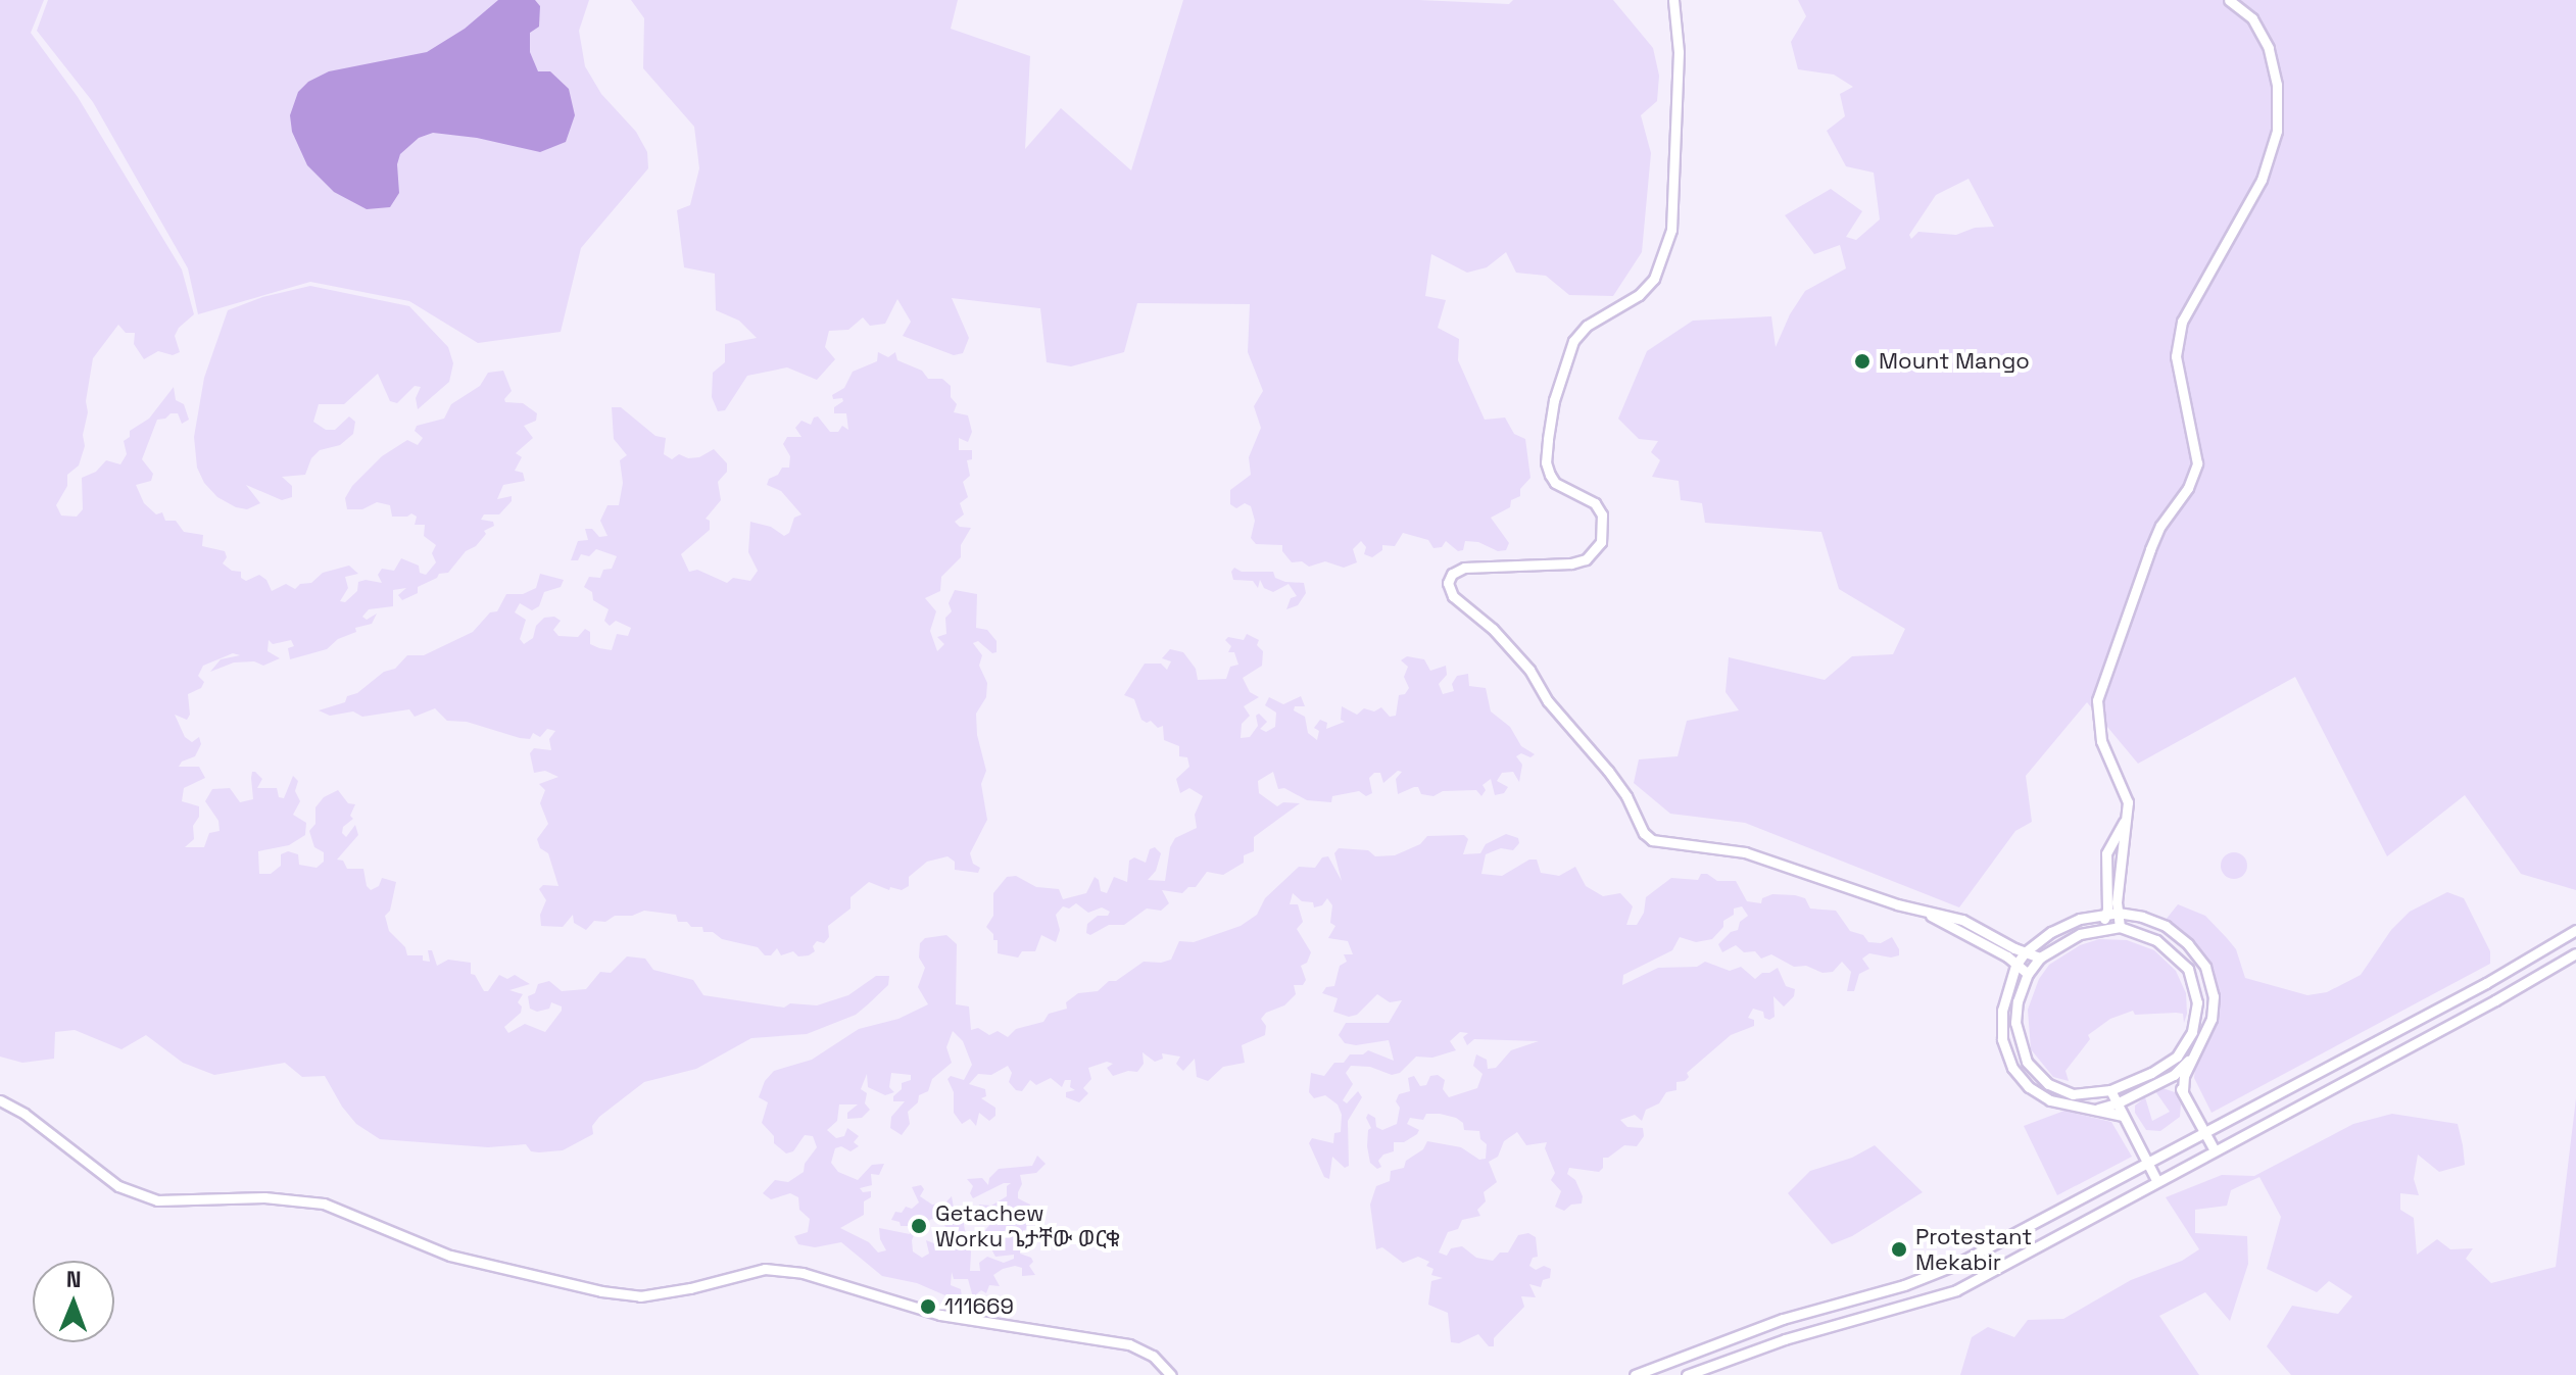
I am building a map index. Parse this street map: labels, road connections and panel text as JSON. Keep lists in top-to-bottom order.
{
  "places": [
    "Mount Mango",
    "Getachew Worku ጌታቸው ወርቁ",
    "Protestant Mekabir",
    "111669"
  ],
  "north": "top"
}
